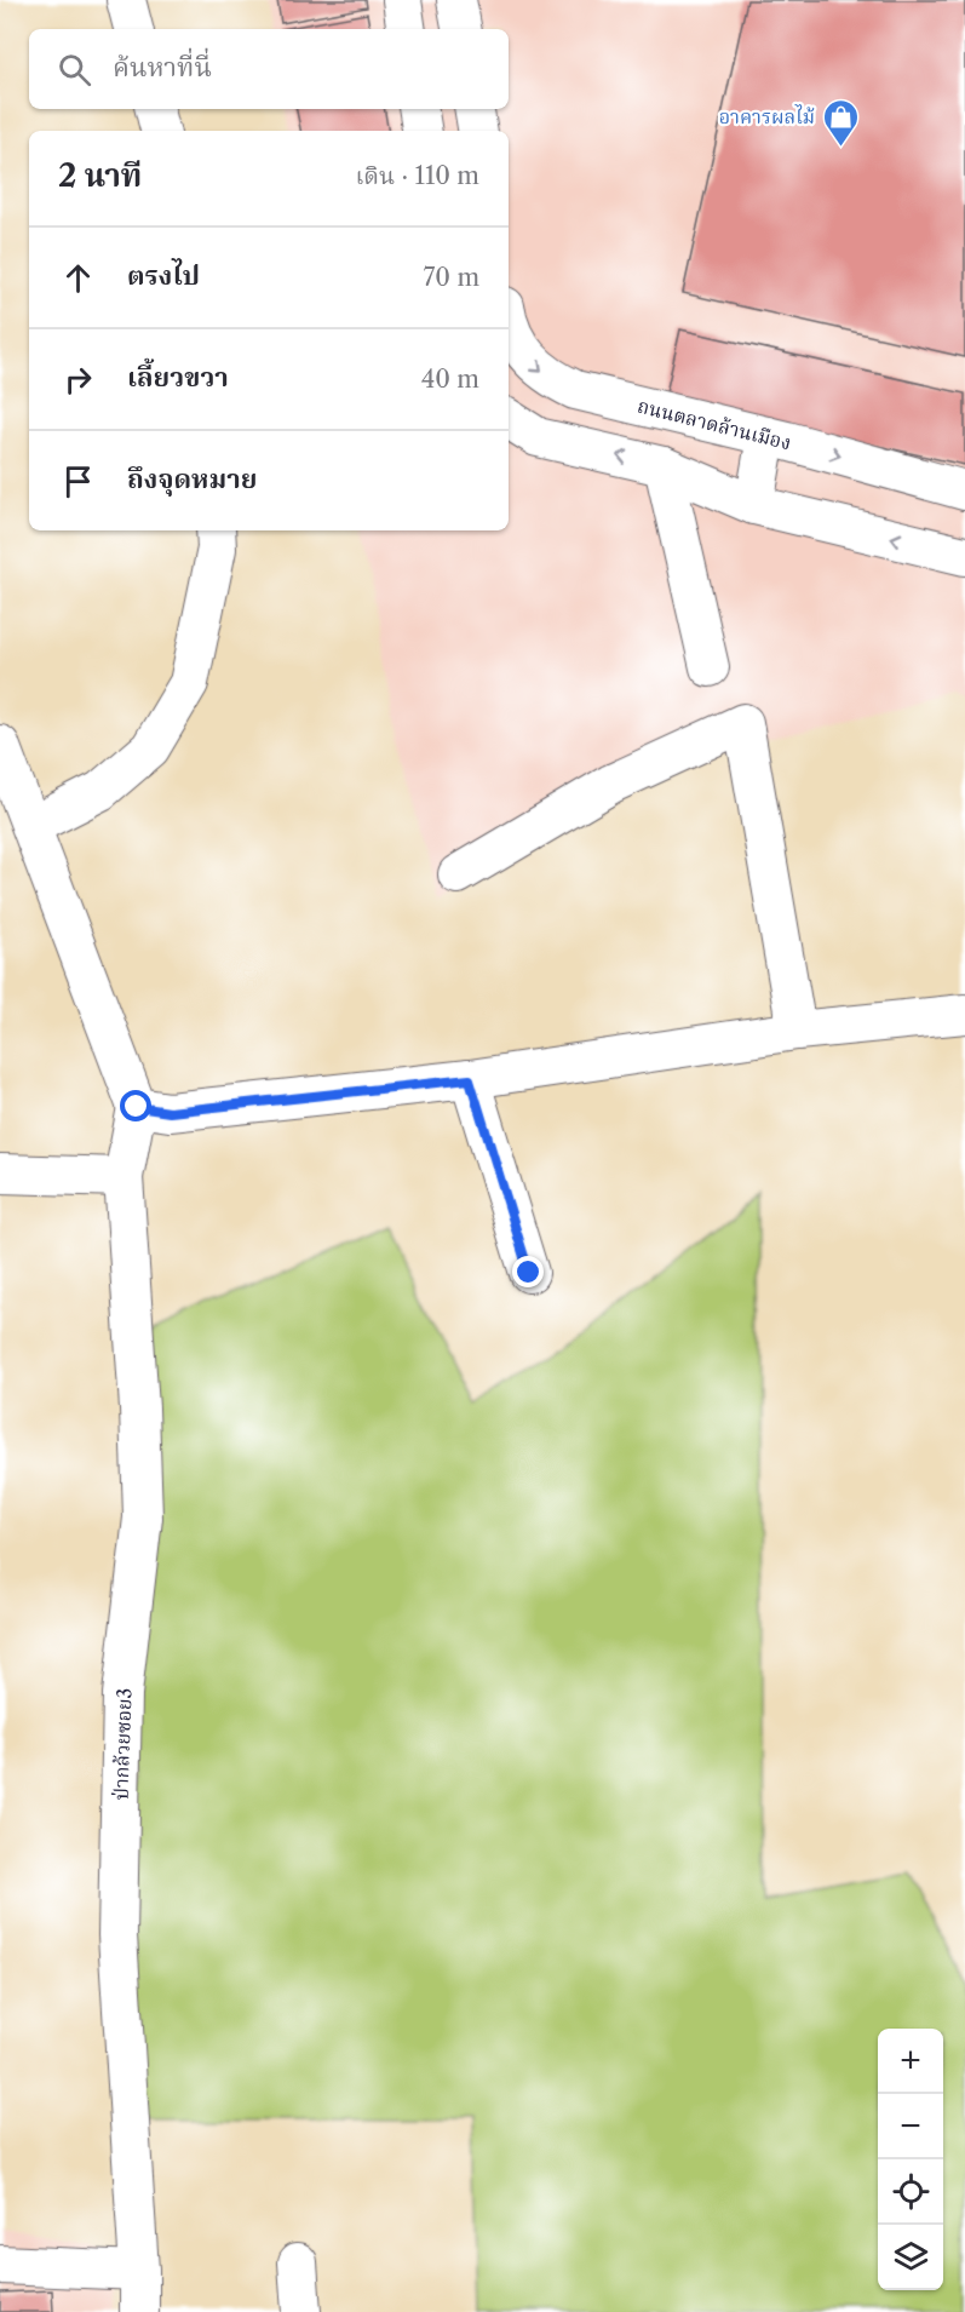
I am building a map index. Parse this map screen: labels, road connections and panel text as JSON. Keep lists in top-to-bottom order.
{
  "streets": {
    "street": ["ถนนตลาดล้านเมือง", "ป่ากล้วยซอย3"]
  },
  "places": {
    "shop": ["อาคารผลไม้"]
  },
  "page": {
    "search": "ค้นหาที่นี่",
    "heading": ["2 นาที", "เดิน · 110 m"],
    "list": [
      ["ตรงไป", "70 m"],
      ["เลี้ยวขวา", "40 m"],
      "ถึงจุดหมาย"
    ],
    "map_buttons": ["+", "−"]
  }
}
